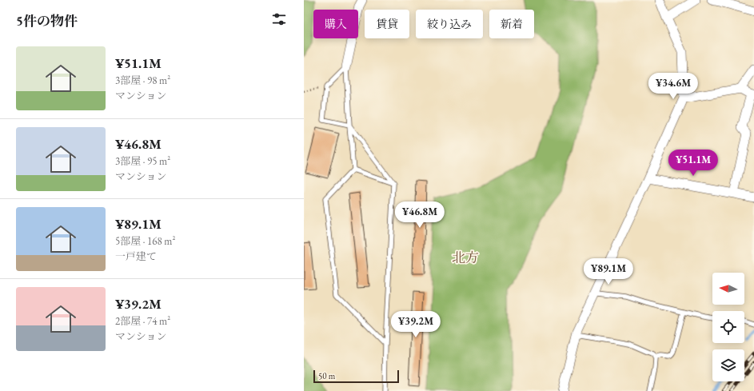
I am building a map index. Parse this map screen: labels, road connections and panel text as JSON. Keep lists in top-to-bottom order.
{
  "districts": ["北方"],
  "scale_bar": "50 m",
  "north": "left",
  "page": {
    "heading": "5件の物件",
    "chip": [
      "購入",
      "賃貸",
      "絞り込み",
      "新着"
    ],
    "list": [
      {
        "name": "¥51.1M",
        "note": "3部屋 · 98 m² · マンション"
      },
      {
        "name": "¥46.8M",
        "note": "3部屋 · 95 m² · マンション"
      },
      {
        "name": "¥89.1M",
        "note": "5部屋 · 168 m² · 一戸建て"
      },
      {
        "name": "¥39.2M",
        "note": "2部屋 · 74 m² · マンション"
      }
    ],
    "price": [
      "¥34.6M",
      "¥51.1M",
      "¥46.8M",
      "¥89.1M",
      "¥39.2M"
    ],
    "scale": "50 m"
  }
}
